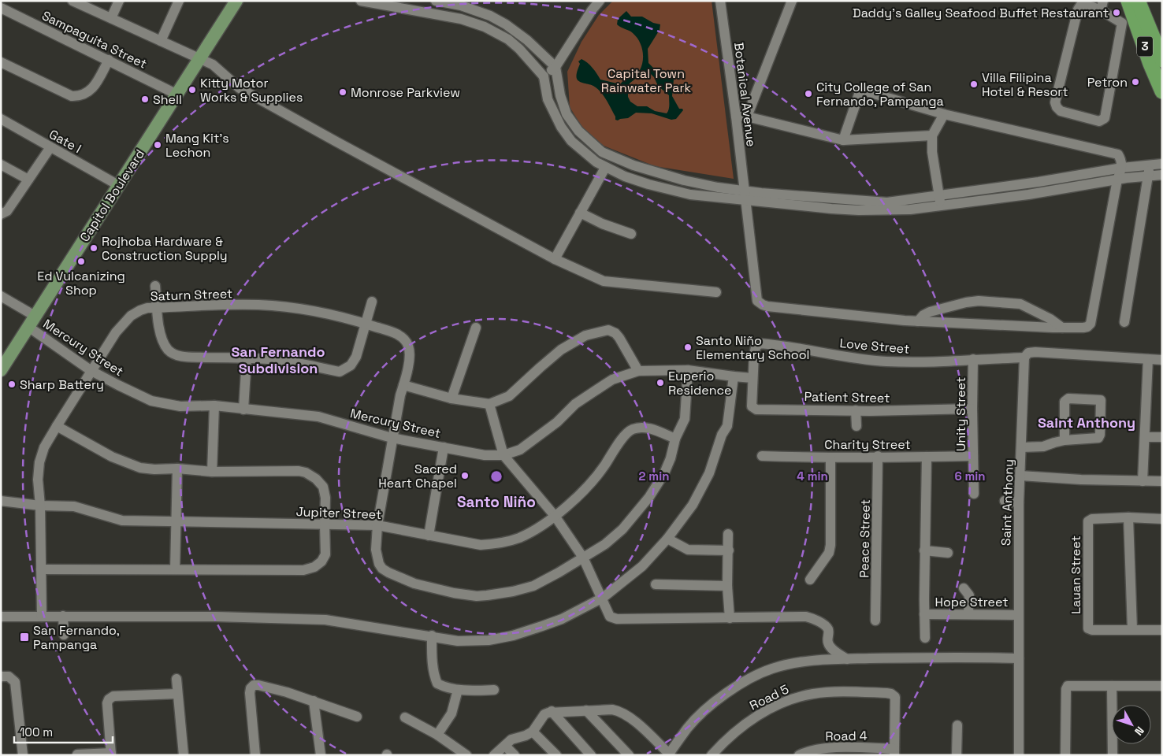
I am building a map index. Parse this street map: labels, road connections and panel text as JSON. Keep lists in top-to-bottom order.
{
  "streets": {
    "highway": ["3"],
    "main road": ["Capitol Boulevard"],
    "street": [
      "Sampaguita Street",
      "Botanical Avenue",
      "Gate I",
      "Saturn Street",
      "Love Street",
      "Mercury Street",
      "Patient Street",
      "Unity Street",
      "Charity Street",
      "Saint Anthony",
      "Jupiter Street",
      "Peace Street",
      "Lauan Street",
      "Hope Street",
      "Road 5",
      "Road 4"
    ]
  },
  "crossings": [
    ["Sampaguita Street", "Capitol Boulevard"],
    ["Gate I", "Capitol Boulevard"],
    ["Capitol Boulevard", "Mercury Street"],
    ["Saturn Street", "Mercury Street"],
    ["Saturn Street", "Jupiter Street"],
    ["Love Street", "Mercury Street"],
    ["Love Street", "Patient Street"],
    ["Love Street", "Unity Street"],
    ["Love Street", "Saint Anthony"],
    ["Mercury Street", "Patient Street"],
    ["Patient Street", "Unity Street"],
    ["Unity Street", "Charity Street"],
    ["Charity Street", "Peace Street"],
    ["Saint Anthony", "Hope Street"],
    ["Road 5", "Road 4"]
  ],
  "districts": ["San Fernando Subdivision", "Saint Anthony", "Santo Niño"],
  "parks": ["Capital Town Rainwater Park"],
  "places": {
    "other": [
      "Daddy's Galley Seafood Buffet Restaurant",
      "Petron",
      "Villa Filipina Hotel & Resort",
      "Kitty Motor Works & Supplies",
      "Monrose Parkview",
      "City College of San Fernando, Pampanga",
      "Shell",
      "Mang Kit's Lechon",
      "Rojhoba Hardware & Construction Supply",
      "Ed Vulcanizing Shop",
      "Santo Niño Elementary School",
      "Euperio Residence",
      "Sharp Battery",
      "Sacred Heart Chapel"
    ],
    "transit": ["San Fernando, Pampanga"]
  },
  "scale_bar": "100 m",
  "north": "bottom right",
  "rings": ["2 min", "4 min", "6 min"]
}
